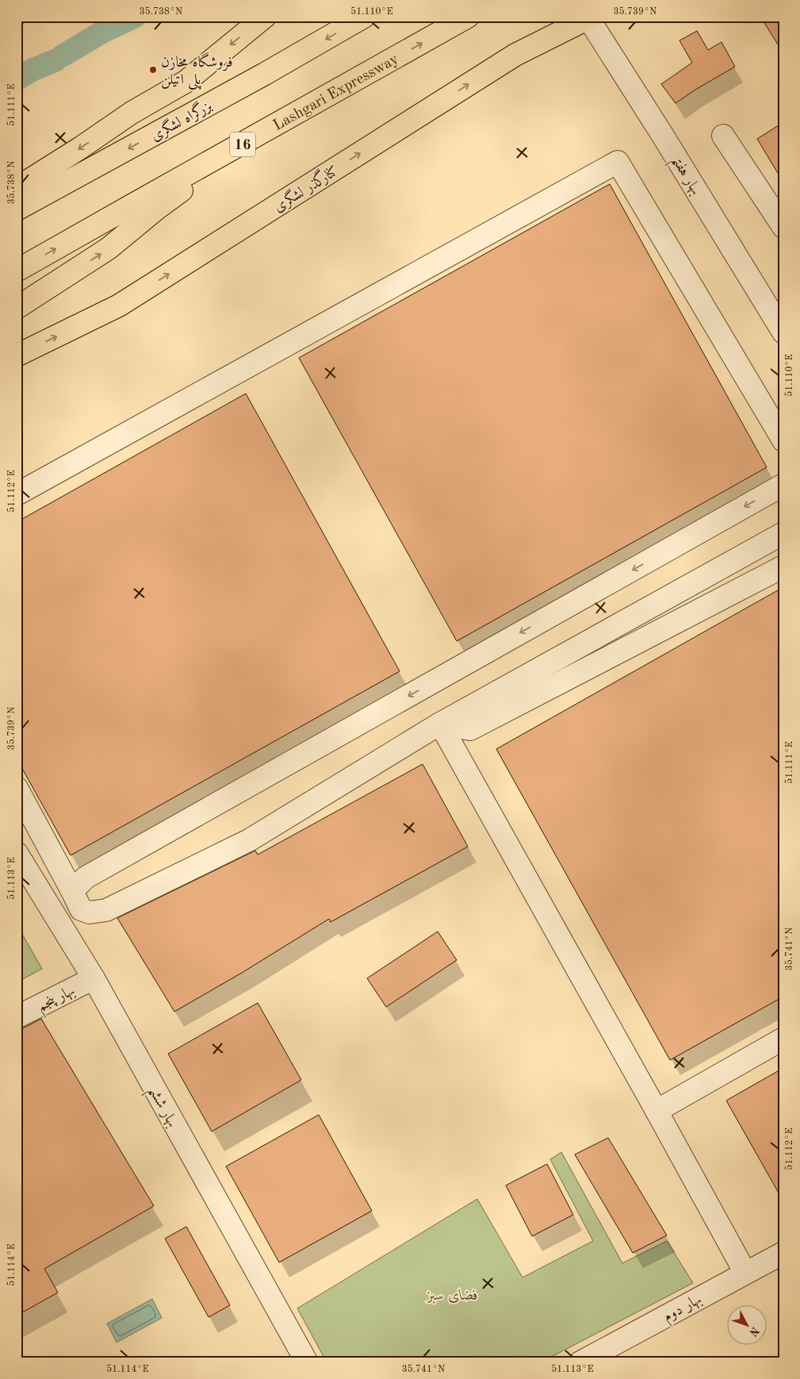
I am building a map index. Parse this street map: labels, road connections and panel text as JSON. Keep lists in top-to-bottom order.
{
  "streets": {
    "main road": [
      "Lashgari Expressway",
      "بزرگراه لشگری",
      "16",
      "کنارگذر لشگری"
    ],
    "street": [
      "بهار هفتم",
      "بهار پنجم",
      "بهار ششم",
      "بهار دوم"
    ]
  },
  "crossings": [
    ["بهار هفتم", "کنارگذر لشگری"],
    ["بهار پنجم", "بهار ششم"]
  ],
  "parks": ["فضای سبز"],
  "places": ["فروشگاه مخازن پلی اتیلن"],
  "north": "bottom right",
  "coordinates": [
    "35.738°N",
    "51.110°E",
    "35.739°N",
    "51.111°E",
    "51.112°E",
    "51.113°E",
    "35.741°N",
    "51.114°E"
  ]
}
